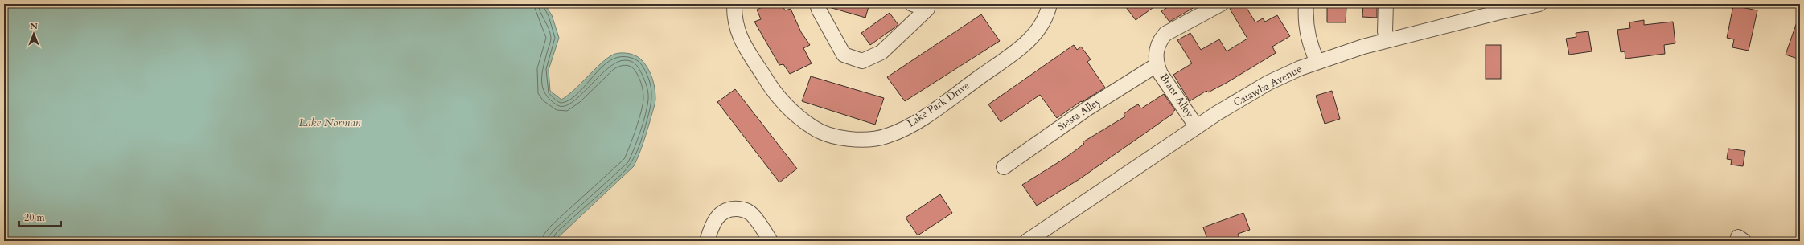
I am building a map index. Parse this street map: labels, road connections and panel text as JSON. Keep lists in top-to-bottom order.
{
  "streets": {
    "street": [
      "Catawba Avenue",
      "Brant Alley",
      "Lake Park Drive",
      "Siesta Alley"
    ]
  },
  "crossings": [
    ["Catawba Avenue", "Brant Alley"],
    ["Brant Alley", "Siesta Alley"]
  ],
  "water": ["Lake Norman"],
  "scale_bar": "20 m",
  "north": "top"
}
